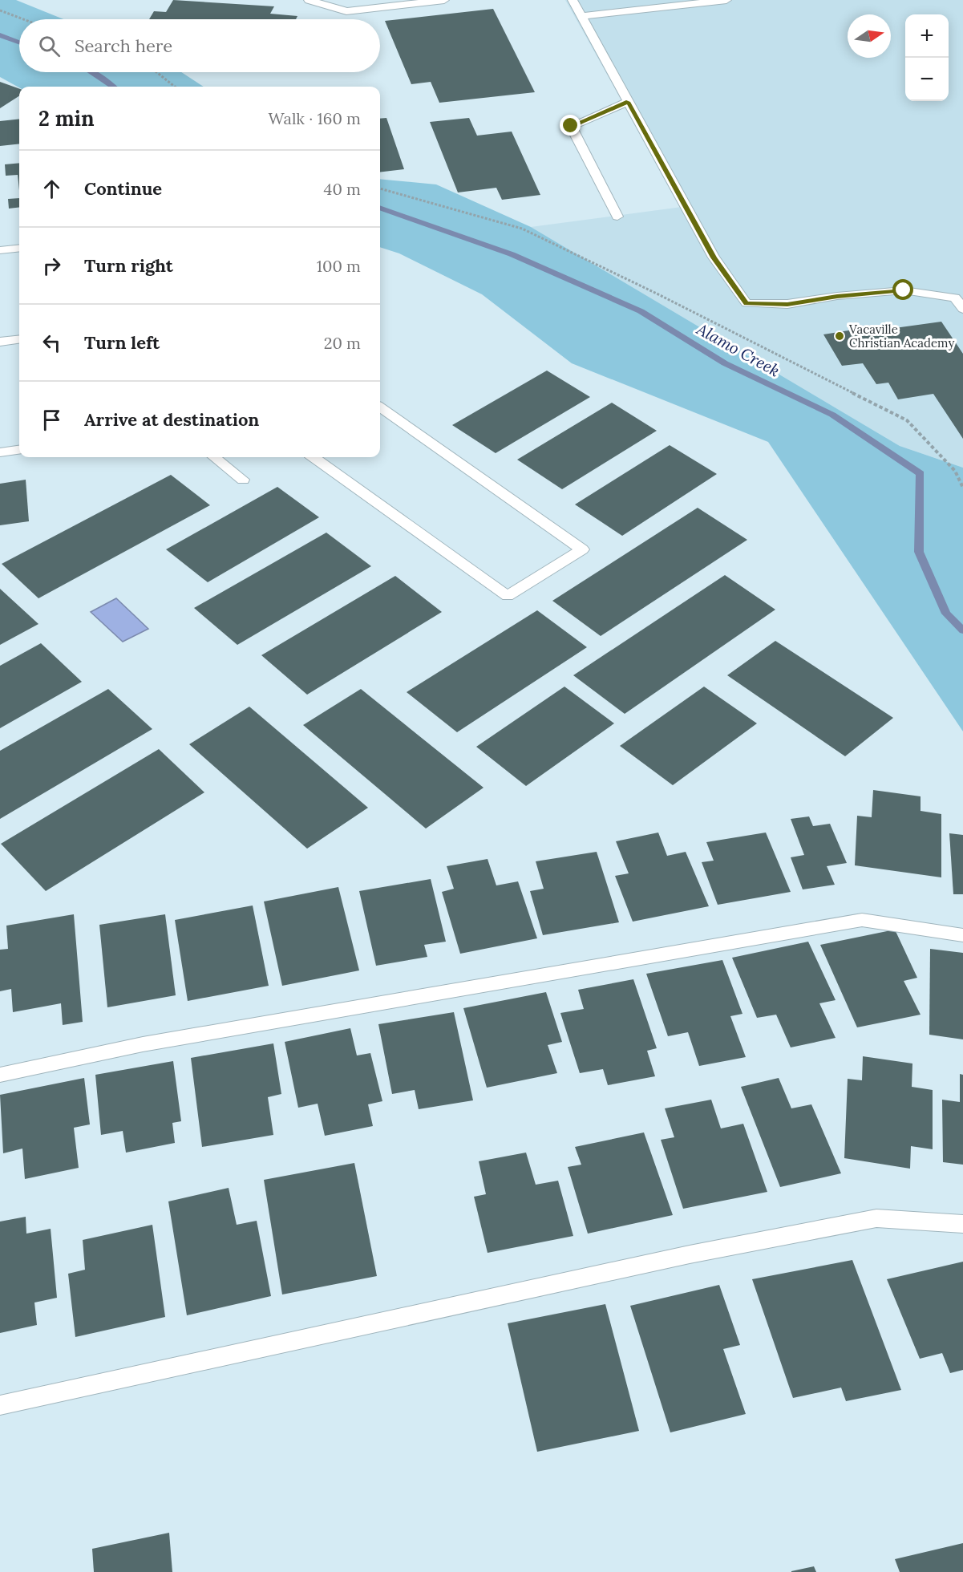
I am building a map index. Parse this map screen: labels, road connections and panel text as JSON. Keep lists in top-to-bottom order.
{
  "water": ["Alamo Creek"],
  "places": ["Vacaville Christian Academy"],
  "north": "right",
  "page": {
    "map_buttons": ["+", "−"],
    "search": "Search here",
    "heading": ["2 min", "Walk · 160 m"],
    "list": [
      ["Continue", "40 m"],
      ["Turn right", "100 m"],
      ["Turn left", "20 m"],
      "Arrive at destination"
    ]
  }
}
